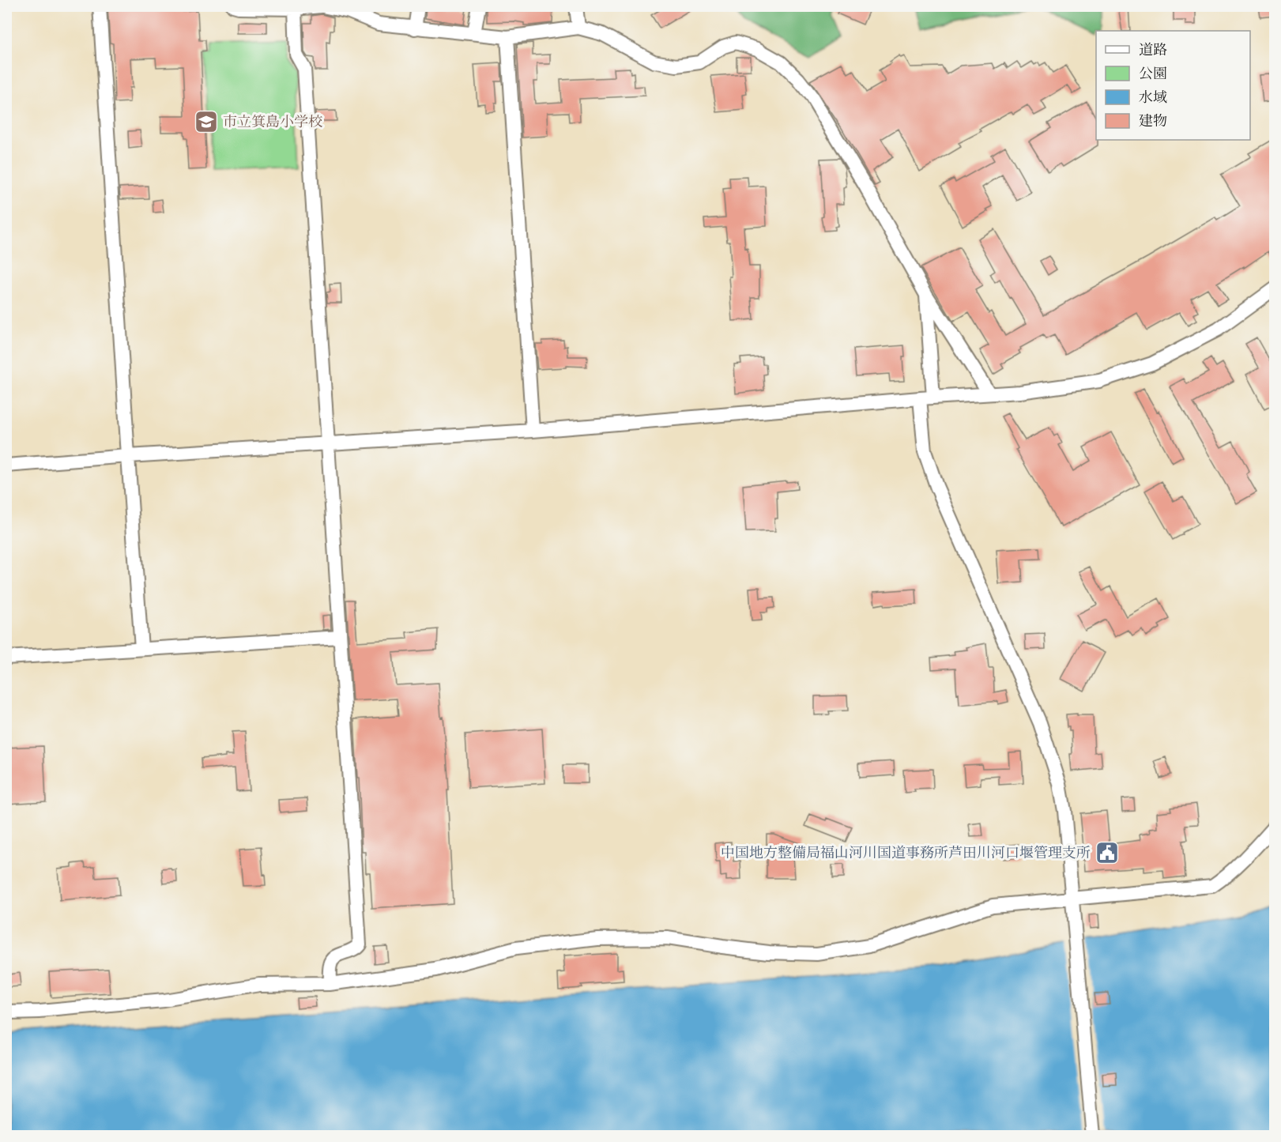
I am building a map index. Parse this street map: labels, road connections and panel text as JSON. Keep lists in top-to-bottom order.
{
  "places": {
    "school or university": ["市立箕島小学校"],
    "public building": ["中国地方整備局福山河川国道事務所芦田川河口堰管理支所"]
  },
  "legend": [
    "道路",
    "公園",
    "水域",
    "建物"
  ]
}
